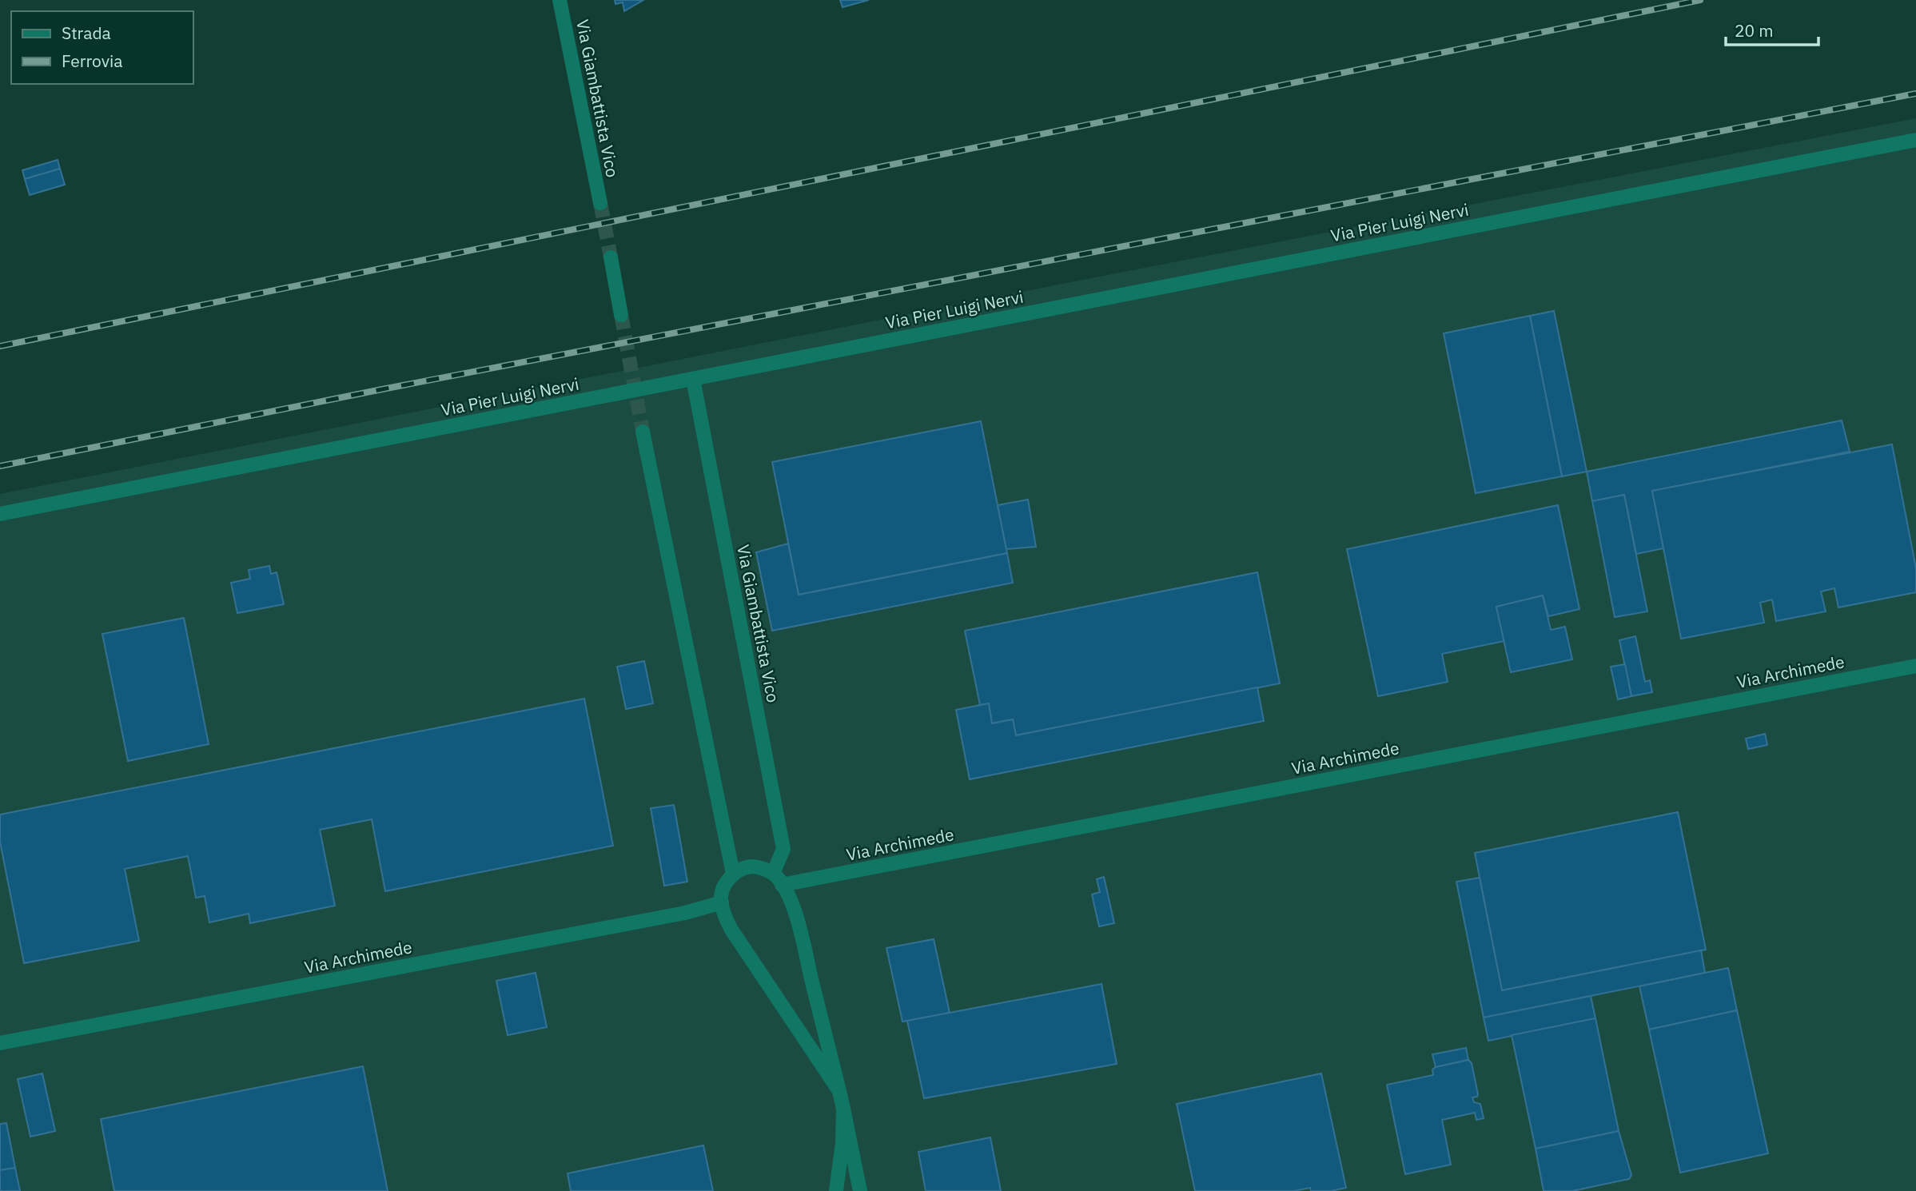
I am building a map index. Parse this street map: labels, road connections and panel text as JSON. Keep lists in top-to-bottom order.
{
  "streets": {
    "street": ["Via Giambattista Vico", "Via Pier Luigi Nervi", "Via Archimede"]
  },
  "crossings": [
    ["Via Giambattista Vico", "Via Pier Luigi Nervi"],
    ["Via Giambattista Vico", "Via Archimede"]
  ],
  "legend": ["Strada", "Ferrovia"],
  "scale_bar": "20 m"
}
